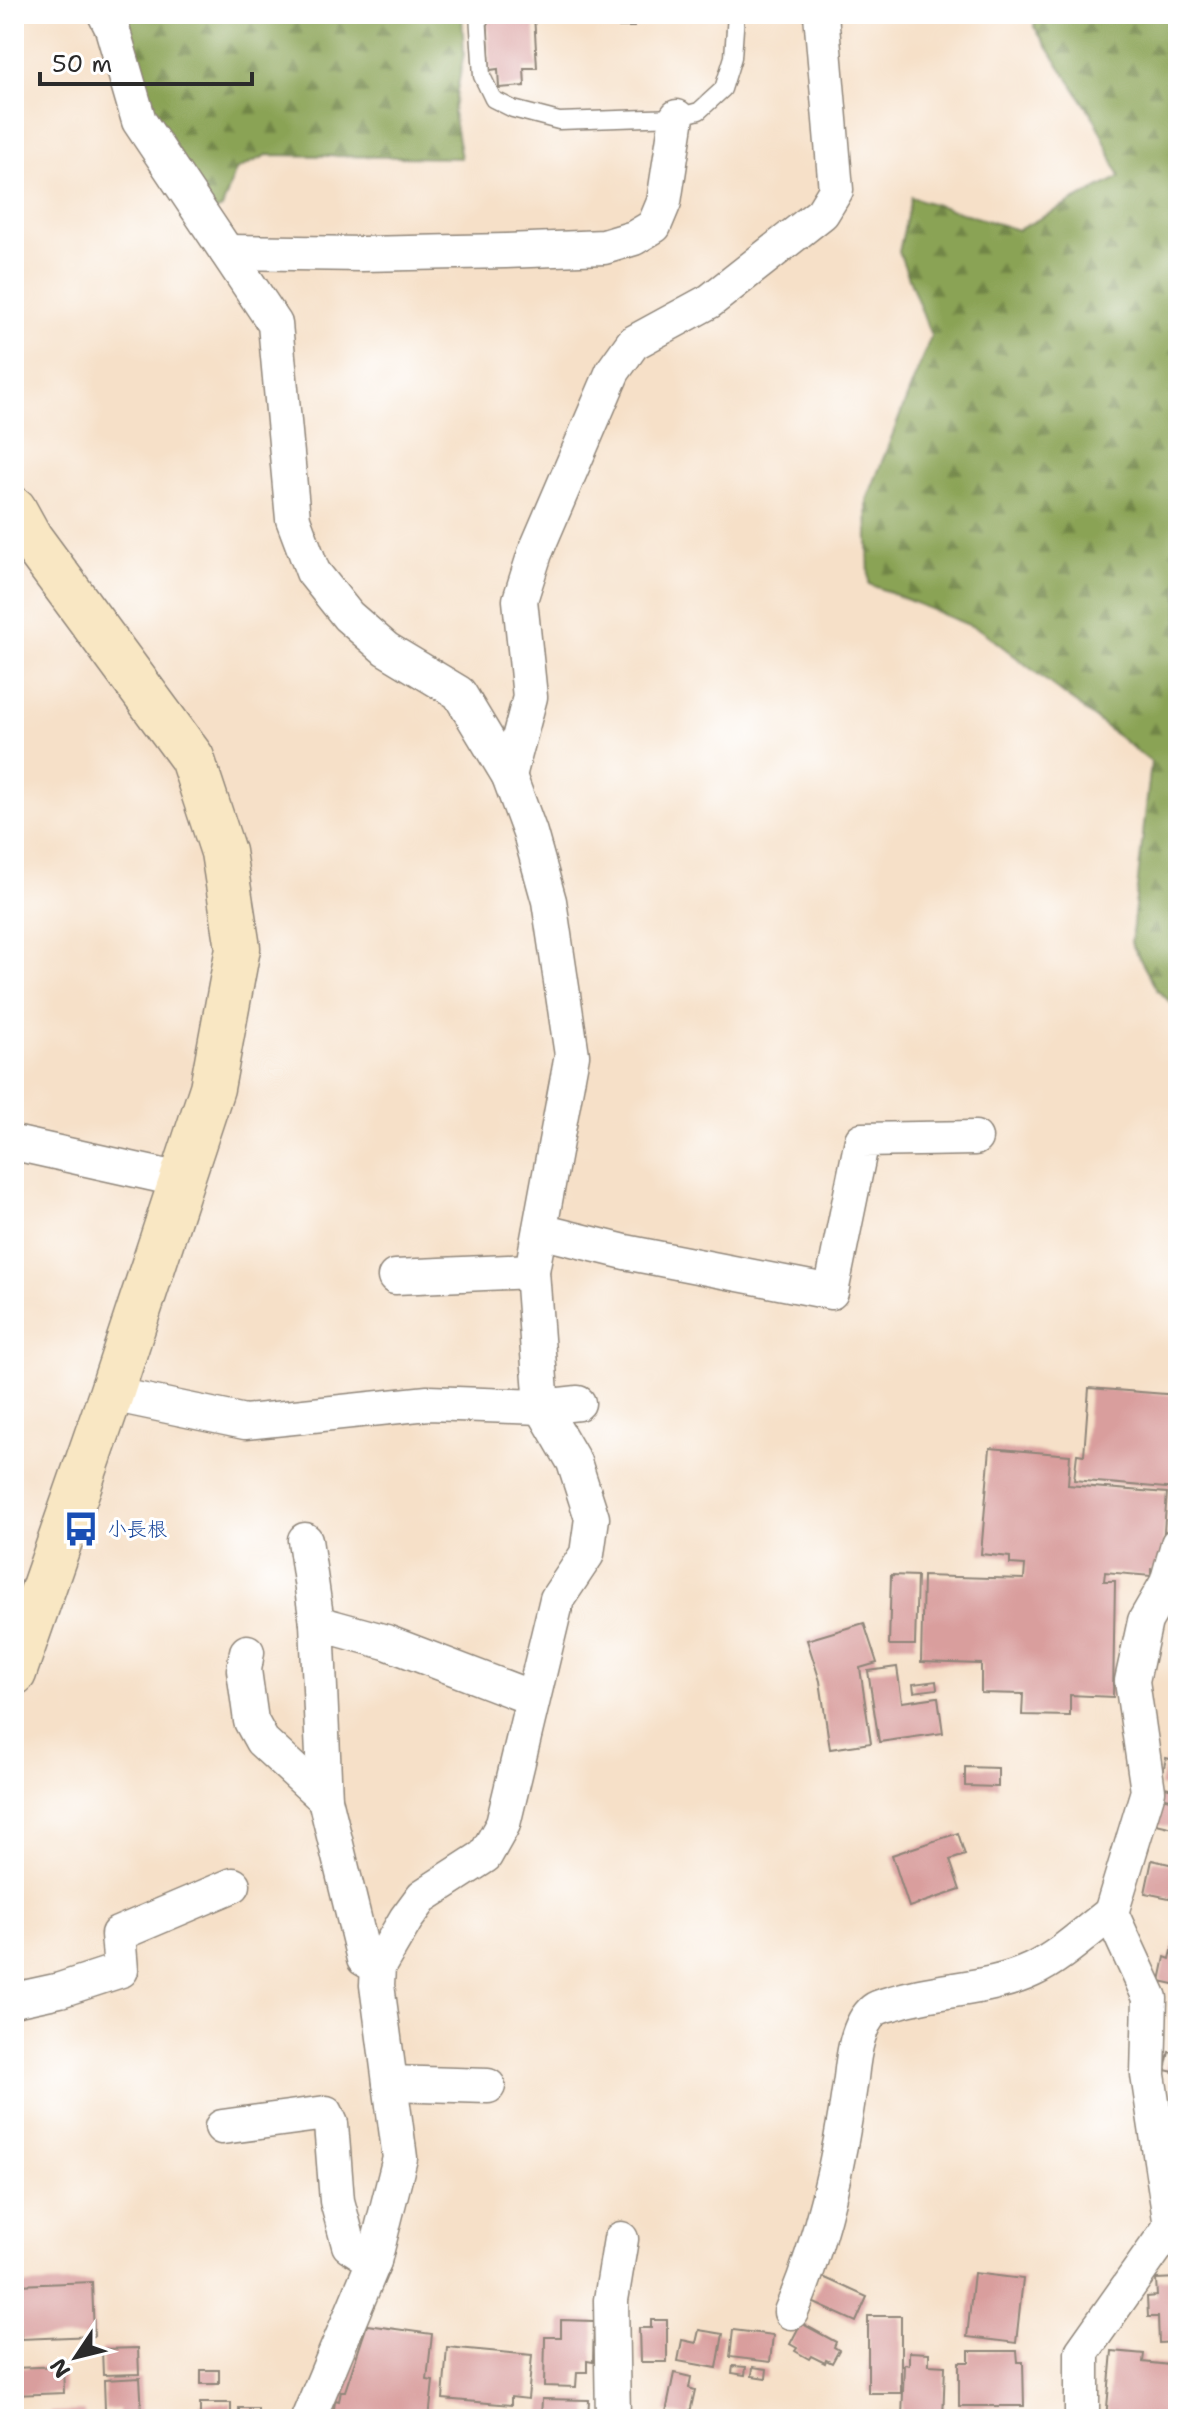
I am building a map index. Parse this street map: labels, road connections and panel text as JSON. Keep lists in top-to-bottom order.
{
  "places": {
    "bus stop": ["小長根"]
  },
  "scale_bar": "50 m",
  "north": "bottom left"
}
